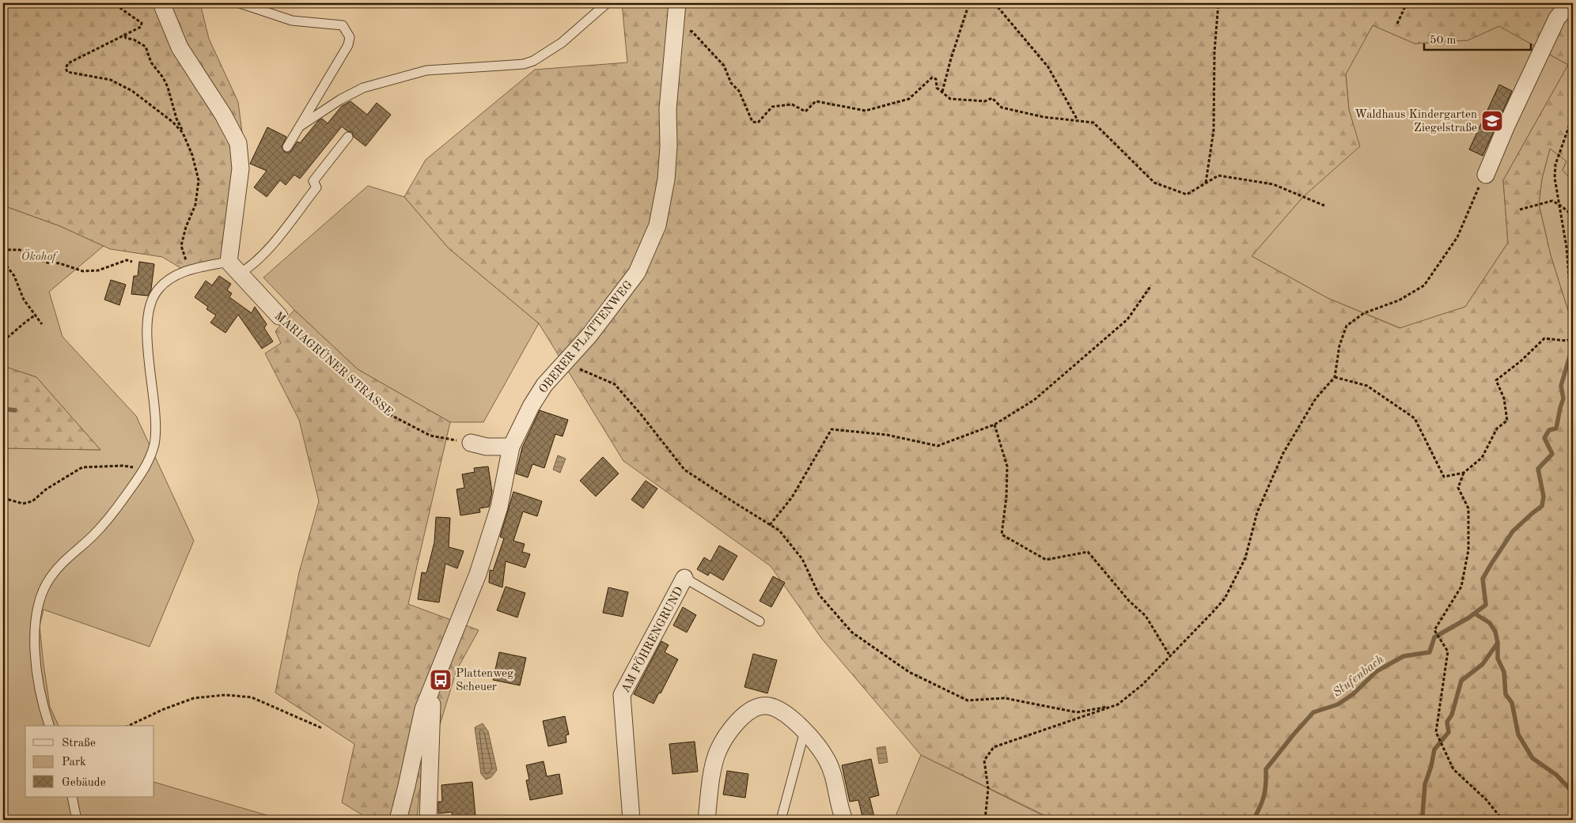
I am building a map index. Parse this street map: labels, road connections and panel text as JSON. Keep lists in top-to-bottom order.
{
  "streets": {
    "street": ["OBERER PLATTENWEG", "MARIAGRÜNER STRASSE", "AM FÖHRENGRUND"]
  },
  "water": ["Stufenbach"],
  "parks": ["Ökohof"],
  "places": {
    "school or university": ["Waldhaus Kindergarten Ziegelstraße"],
    "bus stop": ["Plattenweg Scheuer"]
  },
  "legend": ["Straße", "Park", "Gebäude"],
  "scale_bar": "50 m"
}
